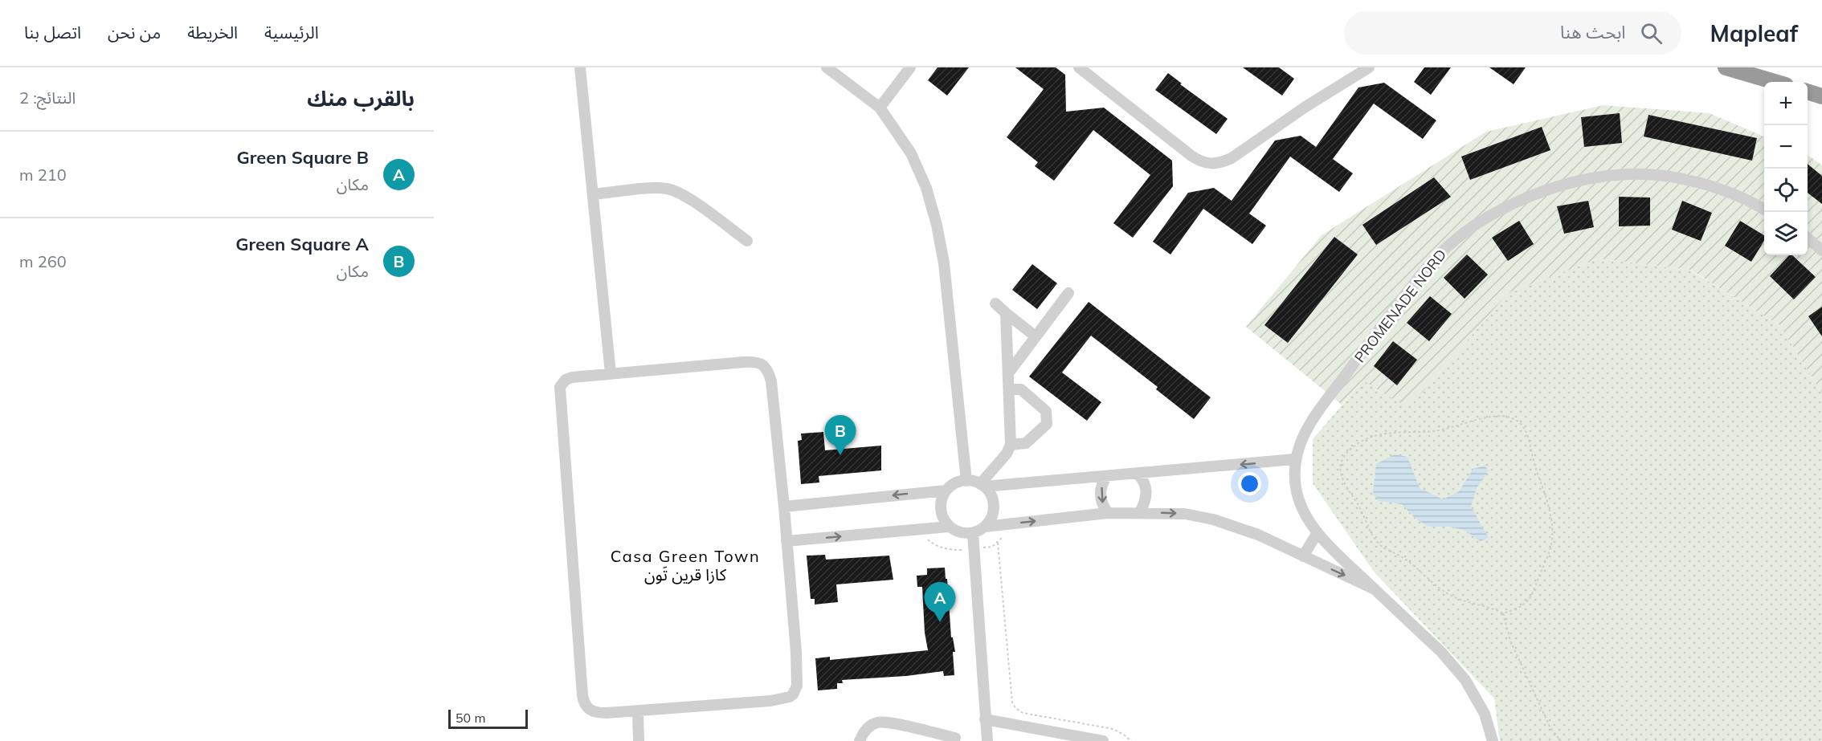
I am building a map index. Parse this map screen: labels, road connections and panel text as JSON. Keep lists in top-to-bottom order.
{
  "streets": {
    "street": ["PROMENADE NORD"]
  },
  "districts": ["Casa Green Town كازا قرين تَون"],
  "scale_bar": "50 m",
  "page": {
    "header": "Mapleaf",
    "search": "ابحث هنا",
    "nav": [
      "الرئيسية",
      "الخريطة",
      "من نحن",
      "اتصل بنا"
    ],
    "heading": ["بالقرب منك", "النتائج: 2"],
    "map_buttons": ["+", "−"],
    "list": [
      {
        "mark": "A",
        "name": "Green Square B",
        "note": "مكان",
        "value": "210 m"
      },
      {
        "mark": "B",
        "name": "Green Square A",
        "note": "مكان",
        "value": "260 m"
      }
    ],
    "pins": ["B", "A"],
    "scale": "50 m"
  }
}
